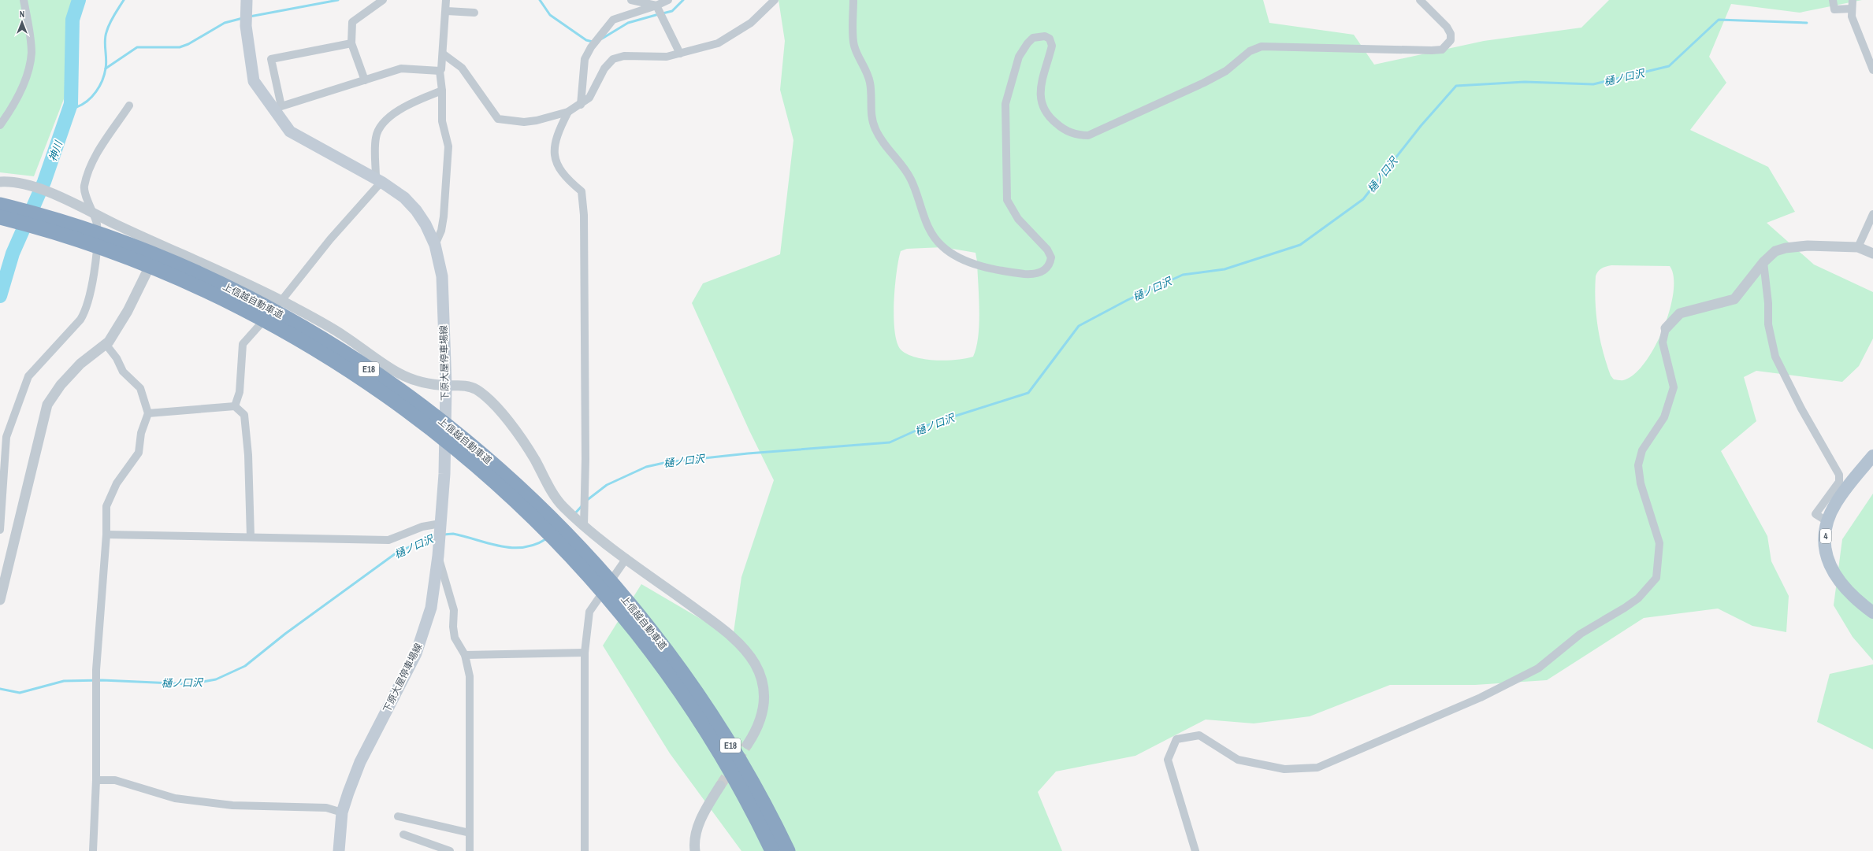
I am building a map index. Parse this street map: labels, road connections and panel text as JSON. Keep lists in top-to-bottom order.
{
  "streets": {
    "highway": ["上信越自動車道", "E18"],
    "main road": ["下原大屋停車場線", "4"]
  },
  "water": ["樋ノ口沢", "神川"],
  "north": "top"
}
